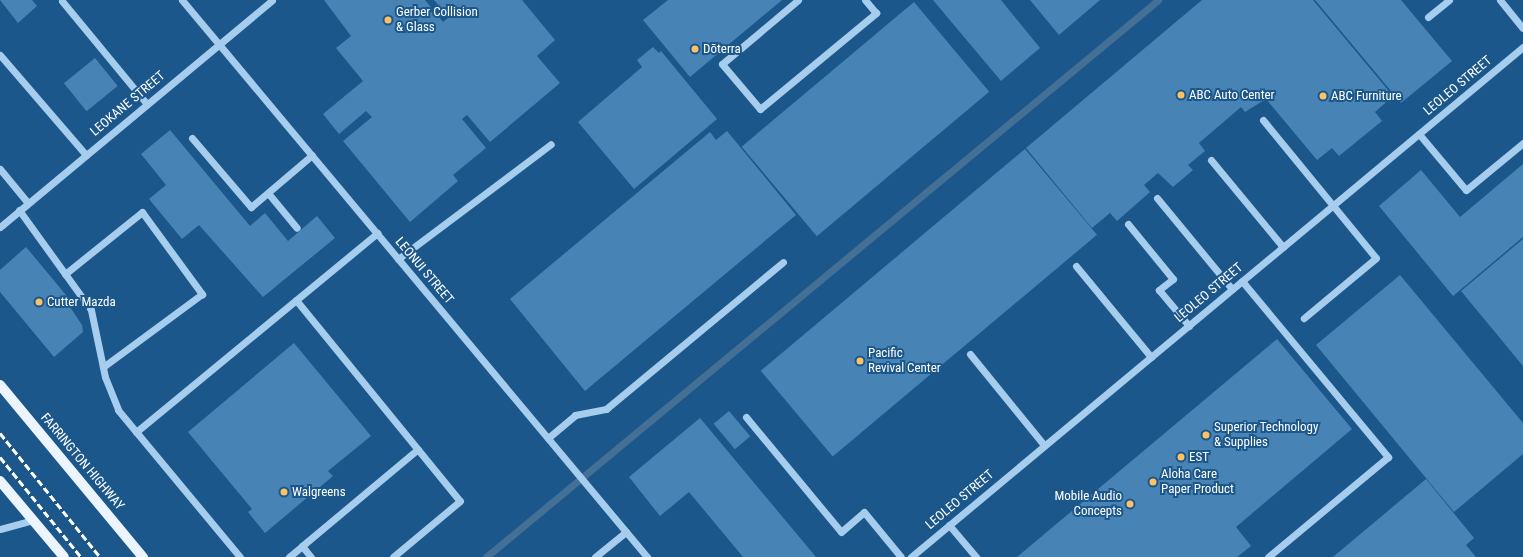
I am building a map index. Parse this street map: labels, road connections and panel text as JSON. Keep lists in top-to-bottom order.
{
  "streets": {
    "main road": ["FARRINGTON HIGHWAY"],
    "street": ["LEOLEO STREET", "LEOKANE STREET", "LEONUI STREET"]
  },
  "crossings": [
    ["LEOKANE STREET", "LEONUI STREET"]
  ],
  "places": [
    "Gerber Collision & Glass",
    "Dōterra",
    "ABC Auto Center",
    "ABC Furniture",
    "Cutter Mazda",
    "Pacific Revival Center",
    "Superior Technology & Supplies",
    "EST",
    "Aloha Care Paper Product",
    "Walgreens",
    "Mobile Audio Concepts"
  ]
}
